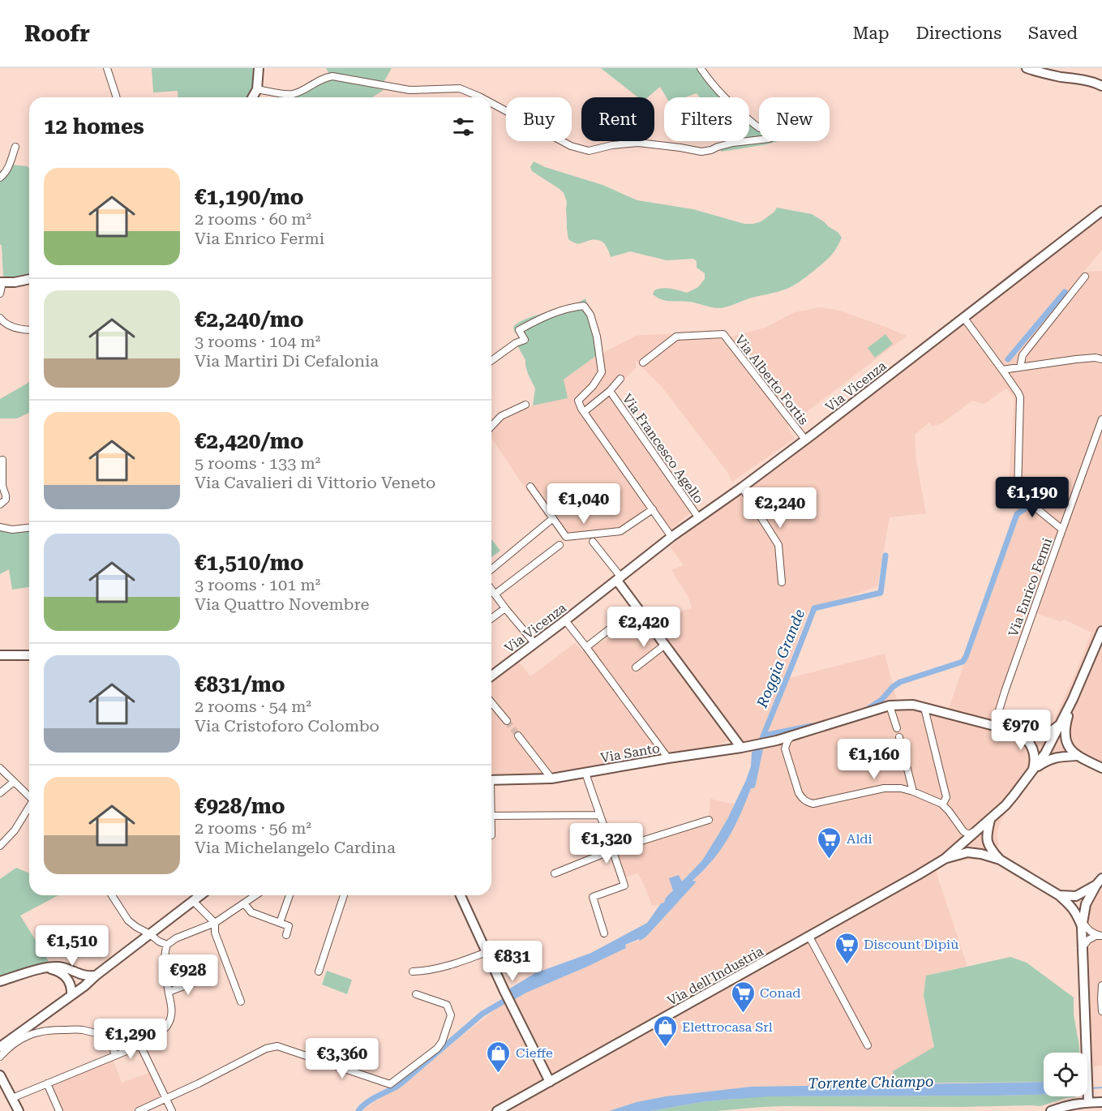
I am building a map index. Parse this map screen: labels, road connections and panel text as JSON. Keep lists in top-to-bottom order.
{
  "streets": {
    "street": [
      "Via Alberto Fortis",
      "Via Vicenza",
      "Via Francesco Agello",
      "Via Enrico Fermi",
      "Via Santo",
      "Via dell'Industria"
    ]
  },
  "crossings": [
    ["Via Alberto Fortis", "Via Vicenza"],
    ["Via Vicenza", "Via Francesco Agello"],
    ["Via Vicenza", "Via Enrico Fermi"],
    ["Via Enrico Fermi", "Via Santo"],
    ["Via Santo", "Via dell'Industria"]
  ],
  "water": ["Roggia Grande", "Torrente Chiampo"],
  "places": {
    "supermarket": ["Aldi", "Discount Dipiù", "Conad"],
    "shop": ["Elettrocasa Srl", "Cieffe"]
  },
  "page": {
    "header": "Roofr",
    "nav": ["Map", "Directions", "Saved"],
    "chip": [
      "Buy",
      "Rent",
      "Filters",
      "New"
    ],
    "heading": "12 homes",
    "list": [
      {
        "name": "€1,190/mo",
        "note": "2 rooms · 60 m² · Via Enrico Fermi"
      },
      {
        "name": "€2,240/mo",
        "note": "3 rooms · 104 m² · Via Martiri Di Cefalonia"
      },
      {
        "name": "€2,420/mo",
        "note": "5 rooms · 133 m² · Via Cavalieri di Vittorio Veneto"
      },
      {
        "name": "€1,510/mo",
        "note": "3 rooms · 101 m² · Via Quattro Novembre"
      },
      {
        "name": "€831/mo",
        "note": "2 rooms · 54 m² · Via Cristoforo Colombo"
      },
      {
        "name": "€928/mo",
        "note": "2 rooms · 56 m² · Via Michelangelo Cardina"
      }
    ],
    "price": [
      "€1,190",
      "€1,040",
      "€2,240",
      "€2,420",
      "€970",
      "€1,160",
      "€1,320",
      "€1,510",
      "€831",
      "€928",
      "€1,290",
      "€3,360"
    ]
  }
}
